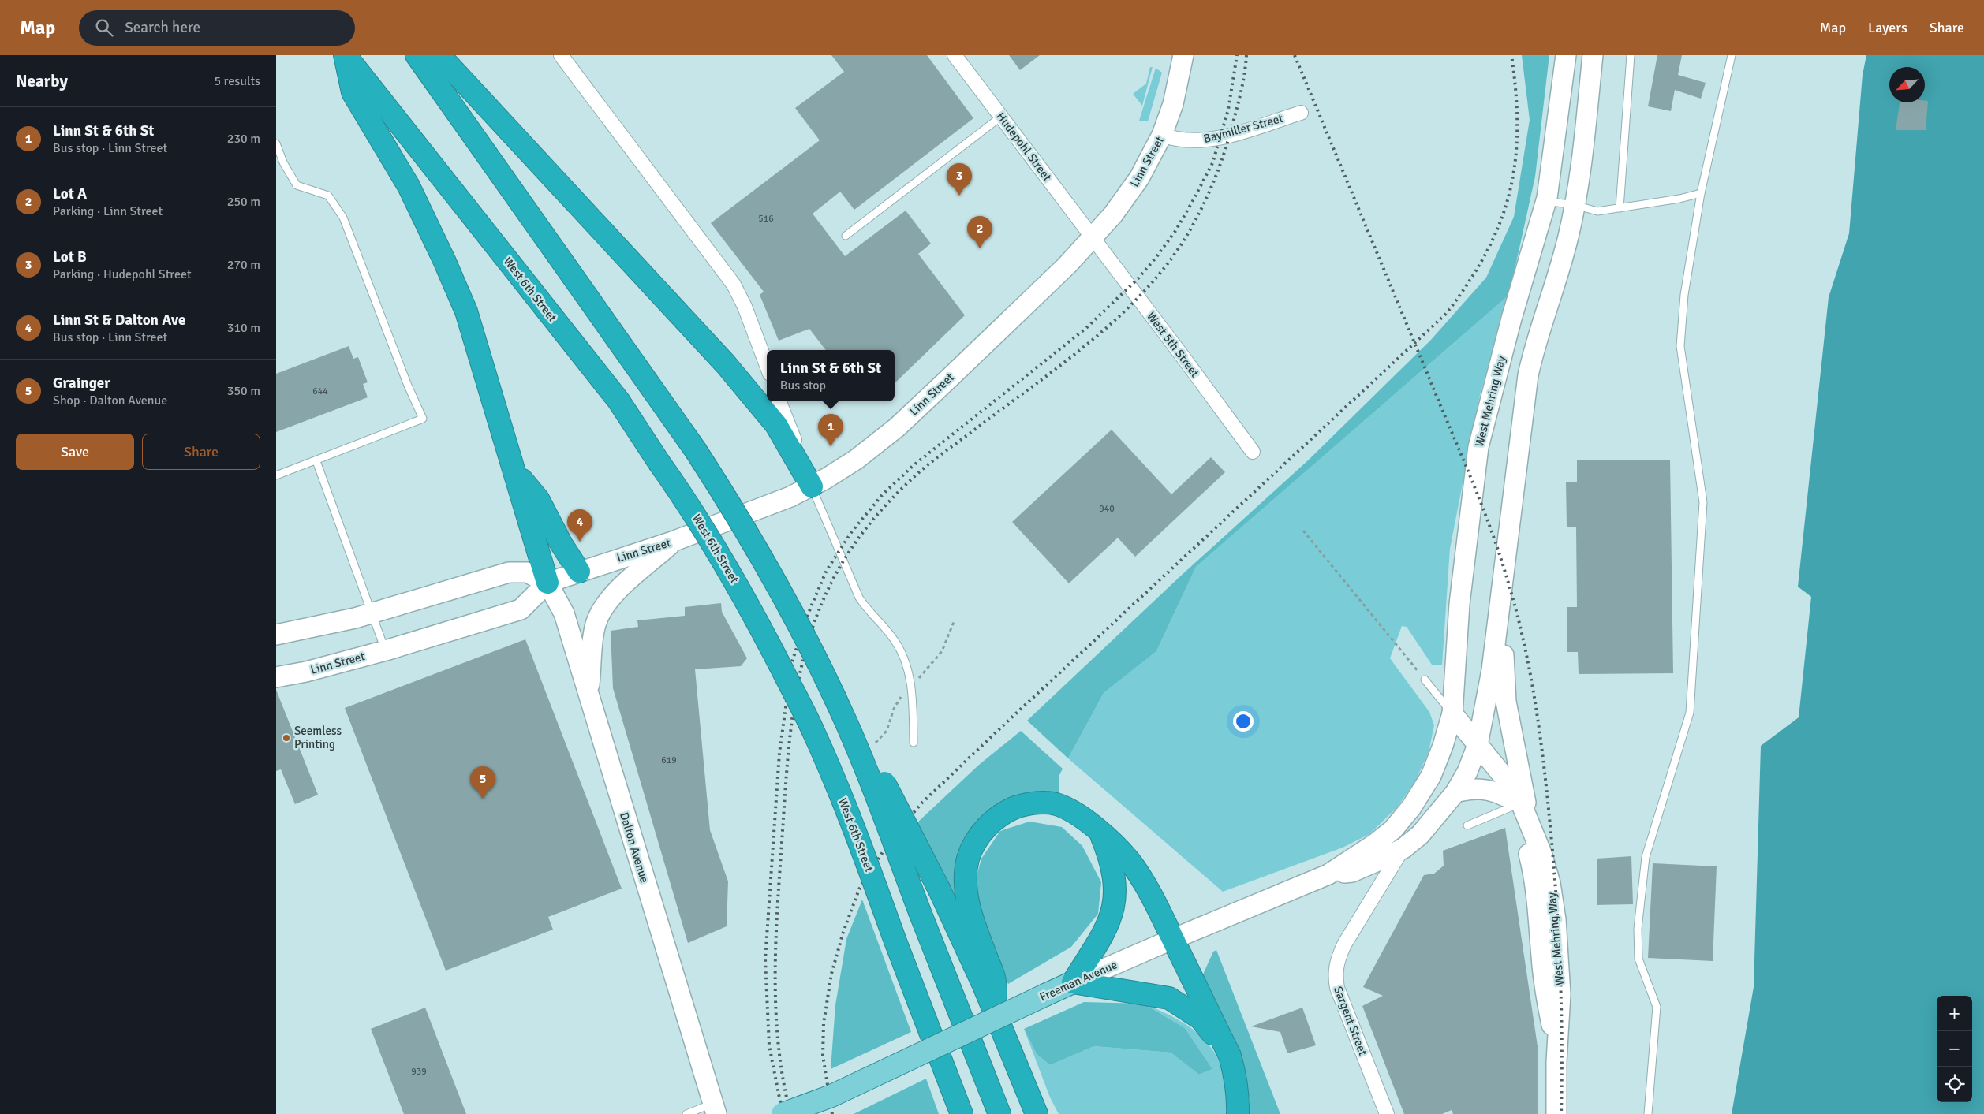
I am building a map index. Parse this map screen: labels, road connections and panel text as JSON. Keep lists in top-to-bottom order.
{
  "streets": {
    "highway": ["West 6th Street"],
    "main road": [
      "Linn Street",
      "West Mehring Way",
      "Dalton Avenue",
      "Freeman Avenue"
    ],
    "street": [
      "Baymiller Street",
      "Hudepohl Street",
      "West 5th Street",
      "Sargent Street"
    ]
  },
  "crossings": [
    ["Baymiller Street", "Linn Street"],
    ["Hudepohl Street", "Linn Street"],
    ["Hudepohl Street", "West 5th Street"],
    ["Linn Street", "West 5th Street"],
    ["Linn Street", "Dalton Avenue"],
    ["West Mehring Way", "Freeman Avenue"],
    ["Freeman Avenue", "Sargent Street"]
  ],
  "places": ["Seemless Printing"],
  "house_numbers": [
    "516",
    "644",
    "940",
    "619",
    "939"
  ],
  "north": "bottom left",
  "page": {
    "header": "Map",
    "search": "Search here",
    "nav": ["Map", "Layers", "Share"],
    "heading": ["Nearby", "5 results"],
    "list": [
      {
        "mark": "1",
        "name": "Linn St & 6th St",
        "note": "Bus stop · Linn Street",
        "value": "230 m"
      },
      {
        "mark": "2",
        "name": "Lot A",
        "note": "Parking · Linn Street",
        "value": "250 m"
      },
      {
        "mark": "3",
        "name": "Lot B",
        "note": "Parking · Hudepohl Street",
        "value": "270 m"
      },
      {
        "mark": "4",
        "name": "Linn St & Dalton Ave",
        "note": "Bus stop · Linn Street",
        "value": "310 m"
      },
      {
        "mark": "5",
        "name": "Grainger",
        "note": "Shop · Dalton Avenue",
        "value": "350 m"
      }
    ],
    "pins": [
      "3",
      "2",
      "1",
      "4",
      "5"
    ],
    "popup": ["Linn St & 6th St", "Bus stop"],
    "buttons": ["Save", "Share"],
    "map_buttons": ["+", "−"]
  }
}
